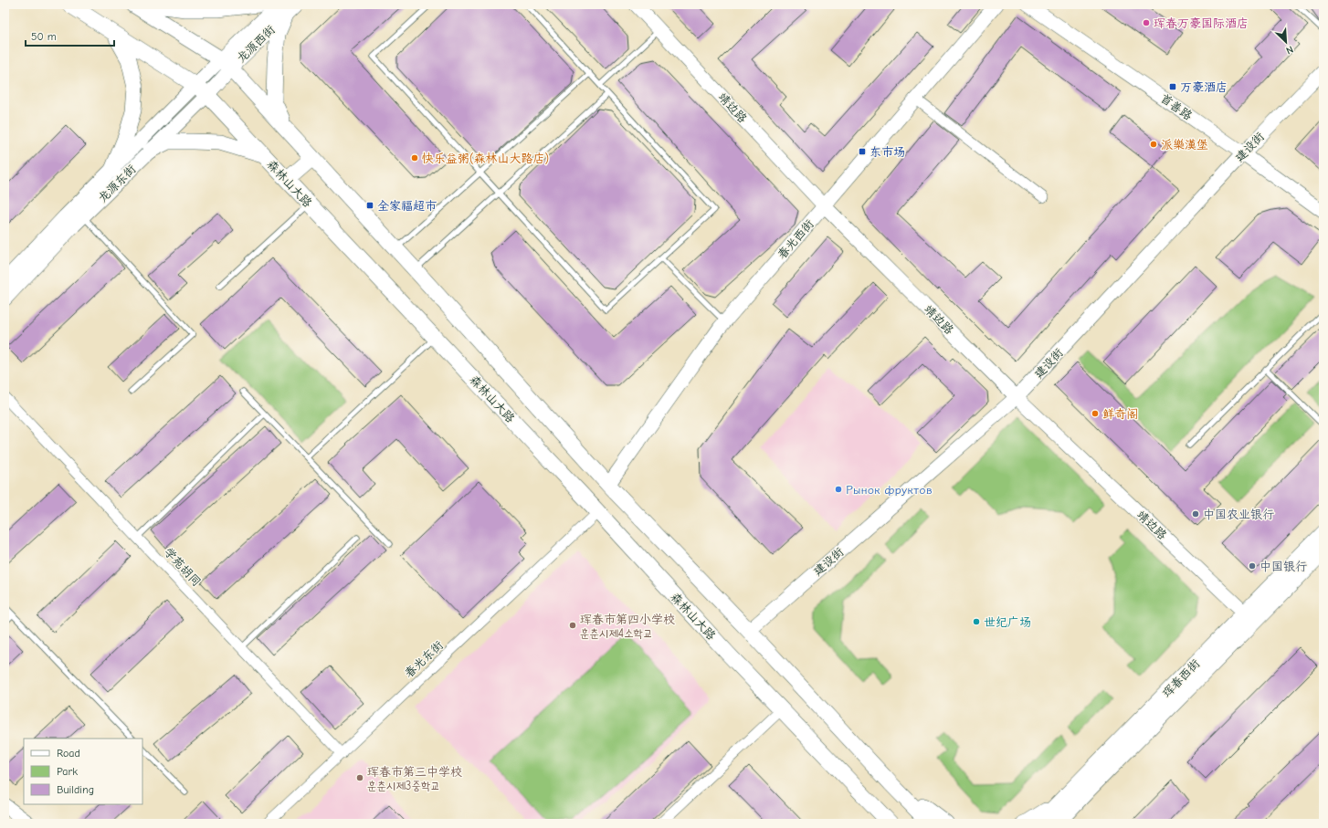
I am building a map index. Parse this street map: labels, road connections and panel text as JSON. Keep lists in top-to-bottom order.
{
  "streets": {
    "main road": ["森林山大路", "珲春西街"],
    "street": [
      "龙源西街",
      "首善路",
      "靖边路",
      "建设街",
      "龙源东街",
      "春光西街",
      "学苑胡同",
      "春光东街"
    ]
  },
  "crossings": [
    ["龙源西街", "龙源东街"],
    ["首善路", "建设街"],
    ["靖边路", "建设街"],
    ["靖边路", "春光西街"],
    ["靖边路", "珲春西街"],
    ["龙源东街", "森林山大路"],
    ["森林山大路", "春光东街"],
    ["学苑胡同", "春光东街"]
  ],
  "places": {
    "other": [
      "珲春万豪国际酒店",
      "派樂漢堡",
      "快乐益粥(森林山大路店)",
      "鲜奇阁",
      "Рынок фруктов",
      "中国农业银行",
      "中国银行",
      "世纪广场",
      "珲春市第四小学校 훈춘시제4소학교",
      "珲春市第三中学校 훈춘시제3중학교"
    ],
    "transit": ["万豪酒店", "东市场", "全家福超市"]
  },
  "legend": ["Road", "Park", "Building"],
  "scale_bar": "50 m",
  "north": "bottom right"
}
